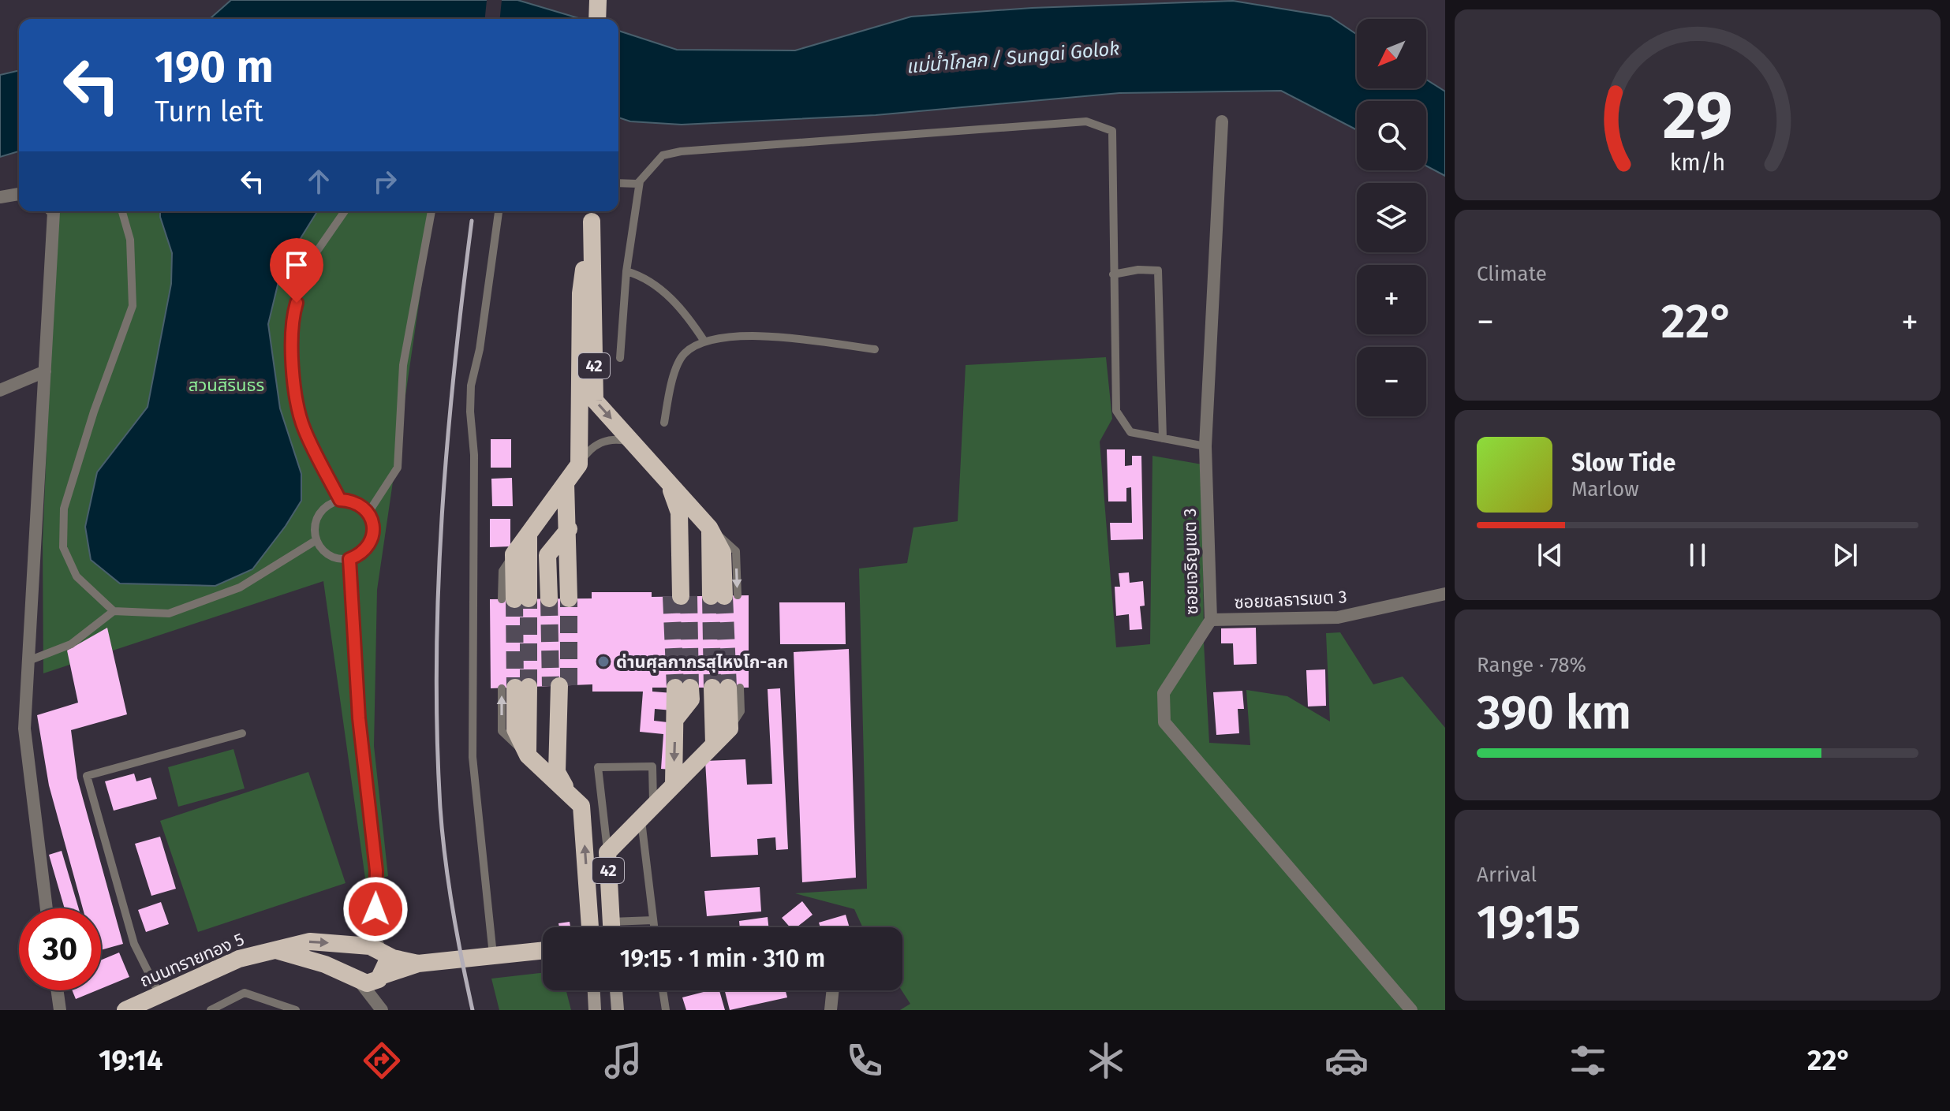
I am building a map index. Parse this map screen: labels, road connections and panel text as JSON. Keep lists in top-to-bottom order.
{
  "streets": {
    "highway": ["42", "ถนนทรายทอง 5"],
    "street": ["ซอยเจริญเขต 3", "ซอยชลธารเขต 3"]
  },
  "crossings": [
    ["ซอยเจริญเขต 3", "ซอยชลธารเขต 3"]
  ],
  "water": ["แม่น้ำโกลก / Sungai Golok"],
  "parks": ["สวนสิรินธร"],
  "places": ["ด่านศุลกากรสุไหงโก-ลก"],
  "north": "bottom left",
  "page": {
    "map_buttons": ["+", "−"],
    "turn": ["190 m", "Turn left"],
    "tile": [
      "Climate",
      ["Range · 78%", "390 km"],
      ["Arrival", "19:15"]
    ],
    "heat": ["−", "22°", "+"],
    "song": ["Slow Tide", "Marlow"],
    "limit": "30",
    "trip": "19:15 · 1 min · 310 m",
    "tabs": ["19:14", "22°"],
    "gauge": ["29", "km/h"]
  }
}
